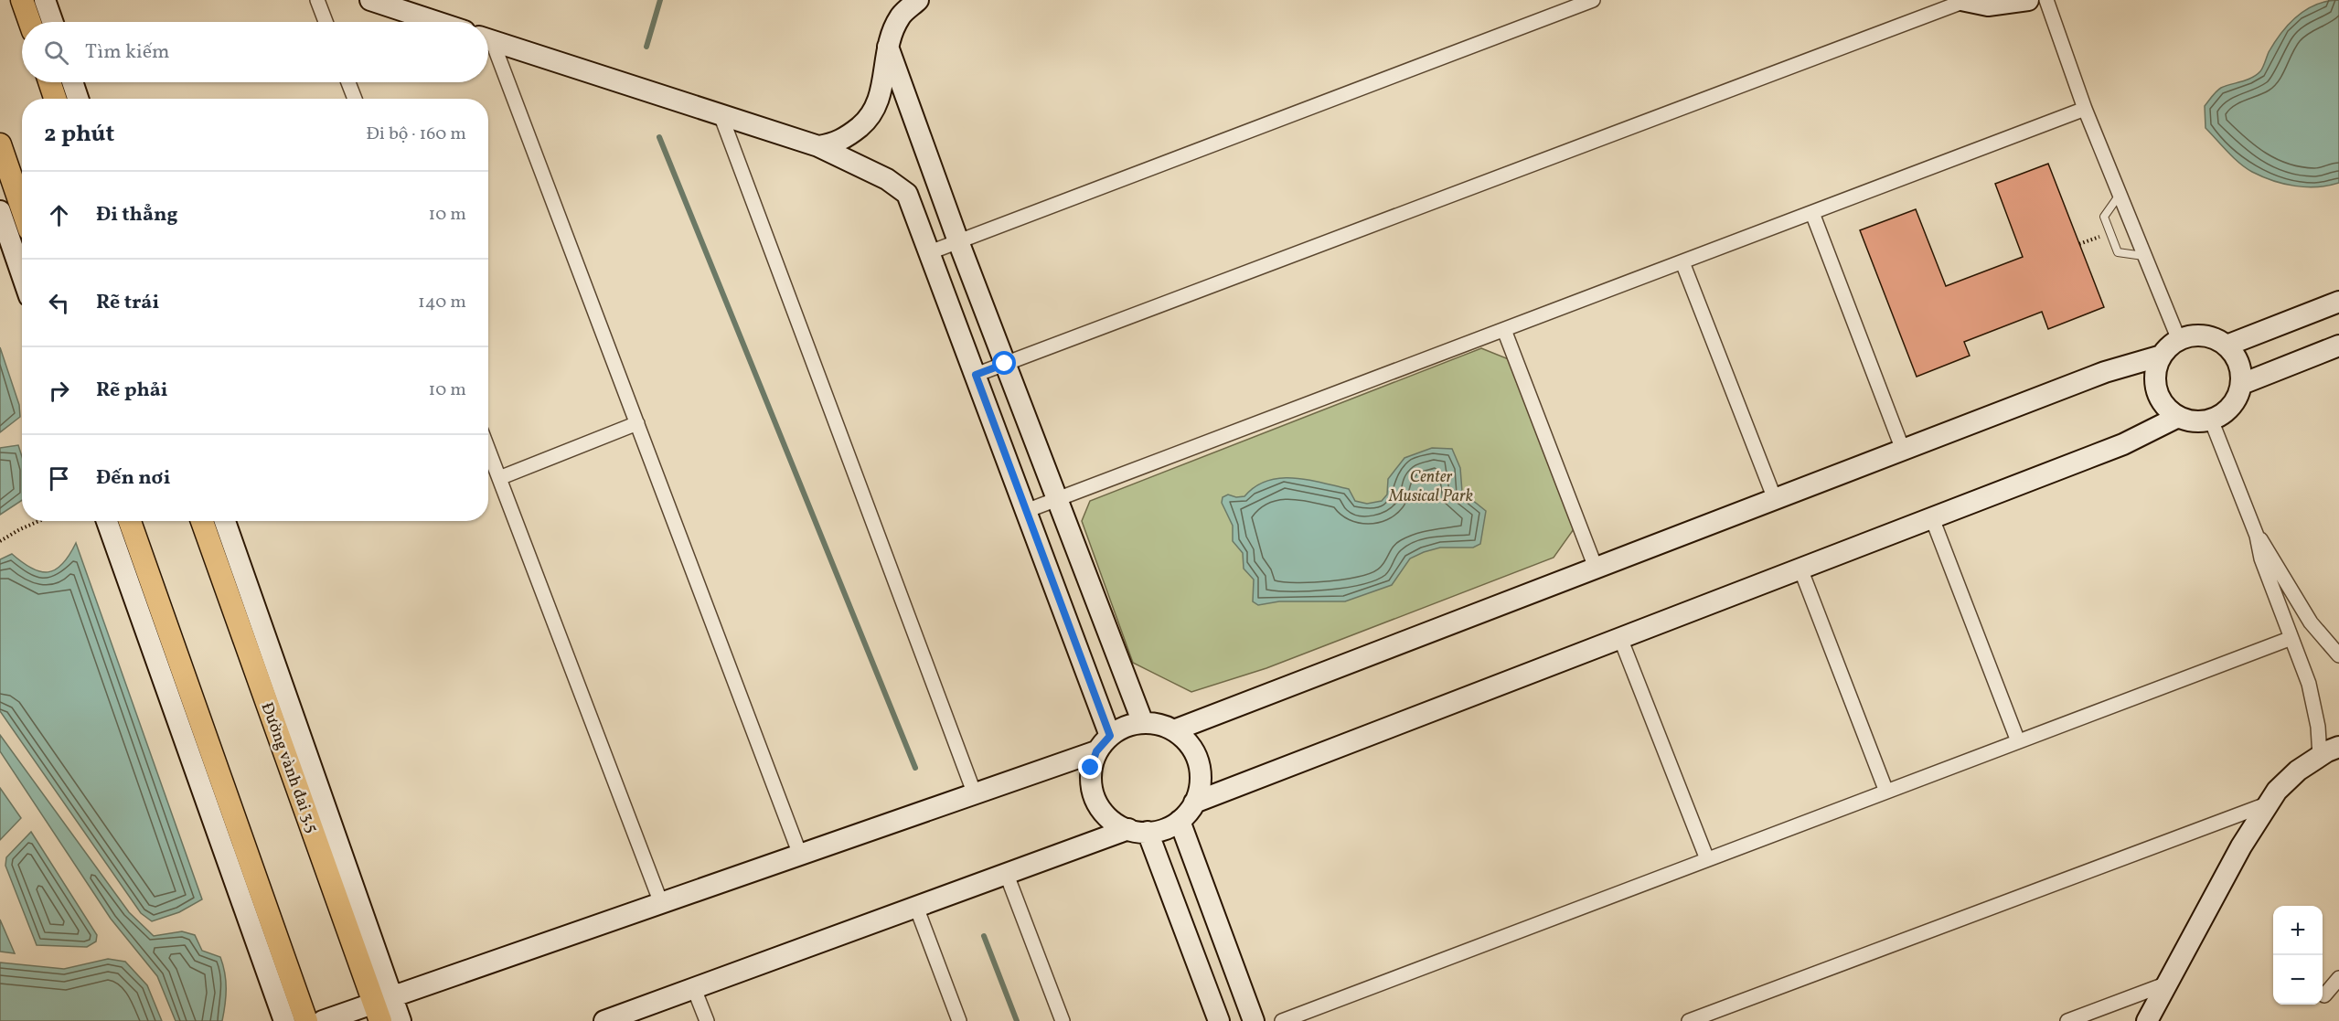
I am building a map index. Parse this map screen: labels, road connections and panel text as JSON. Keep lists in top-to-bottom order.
{
  "streets": {
    "main road": ["Đường vành đai 3.5"]
  },
  "parks": ["Center Musical Park"],
  "page": {
    "search": "Tìm kiếm",
    "heading": ["2 phút", "Đi bộ · 160 m"],
    "list": [
      ["Đi thẳng", "10 m"],
      ["Rẽ trái", "140 m"],
      ["Rẽ phải", "10 m"],
      "Đến nơi"
    ],
    "map_buttons": ["+", "−"]
  }
}
